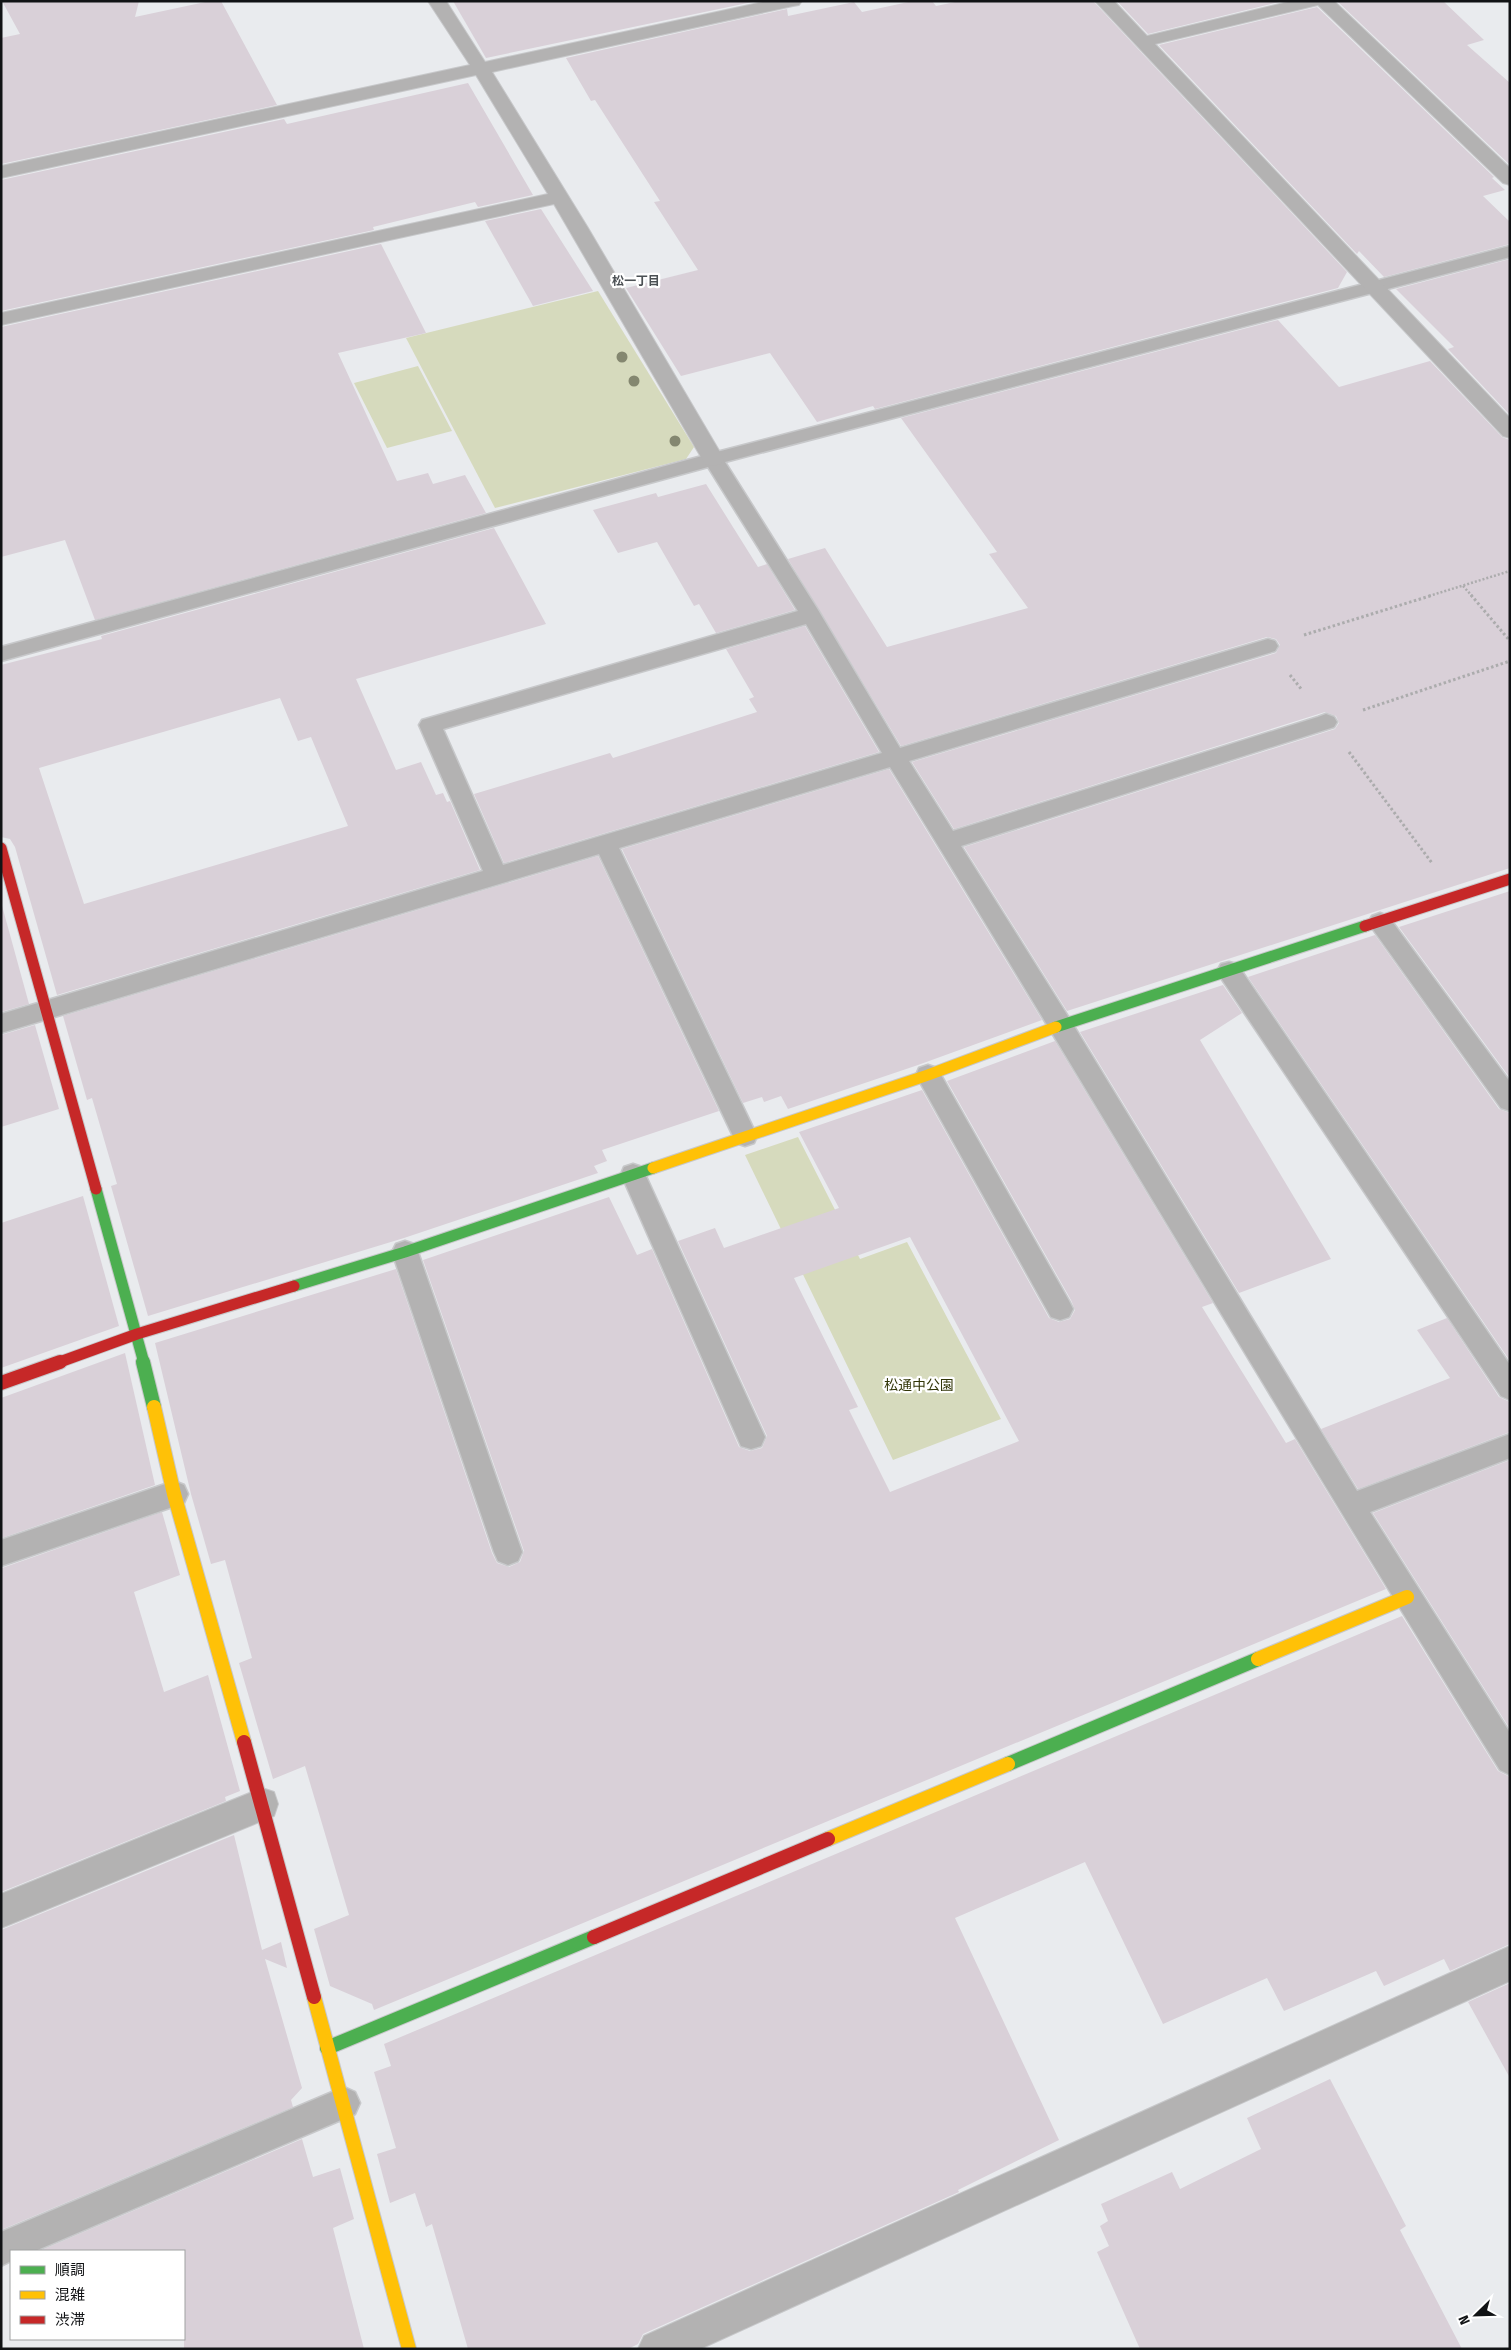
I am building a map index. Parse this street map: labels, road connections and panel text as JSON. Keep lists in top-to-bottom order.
{
  "districts": ["松一丁目"],
  "parks": ["松通中公園"],
  "legend": ["順調", "混雑", "渋滞"],
  "north": "bottom left"
}
